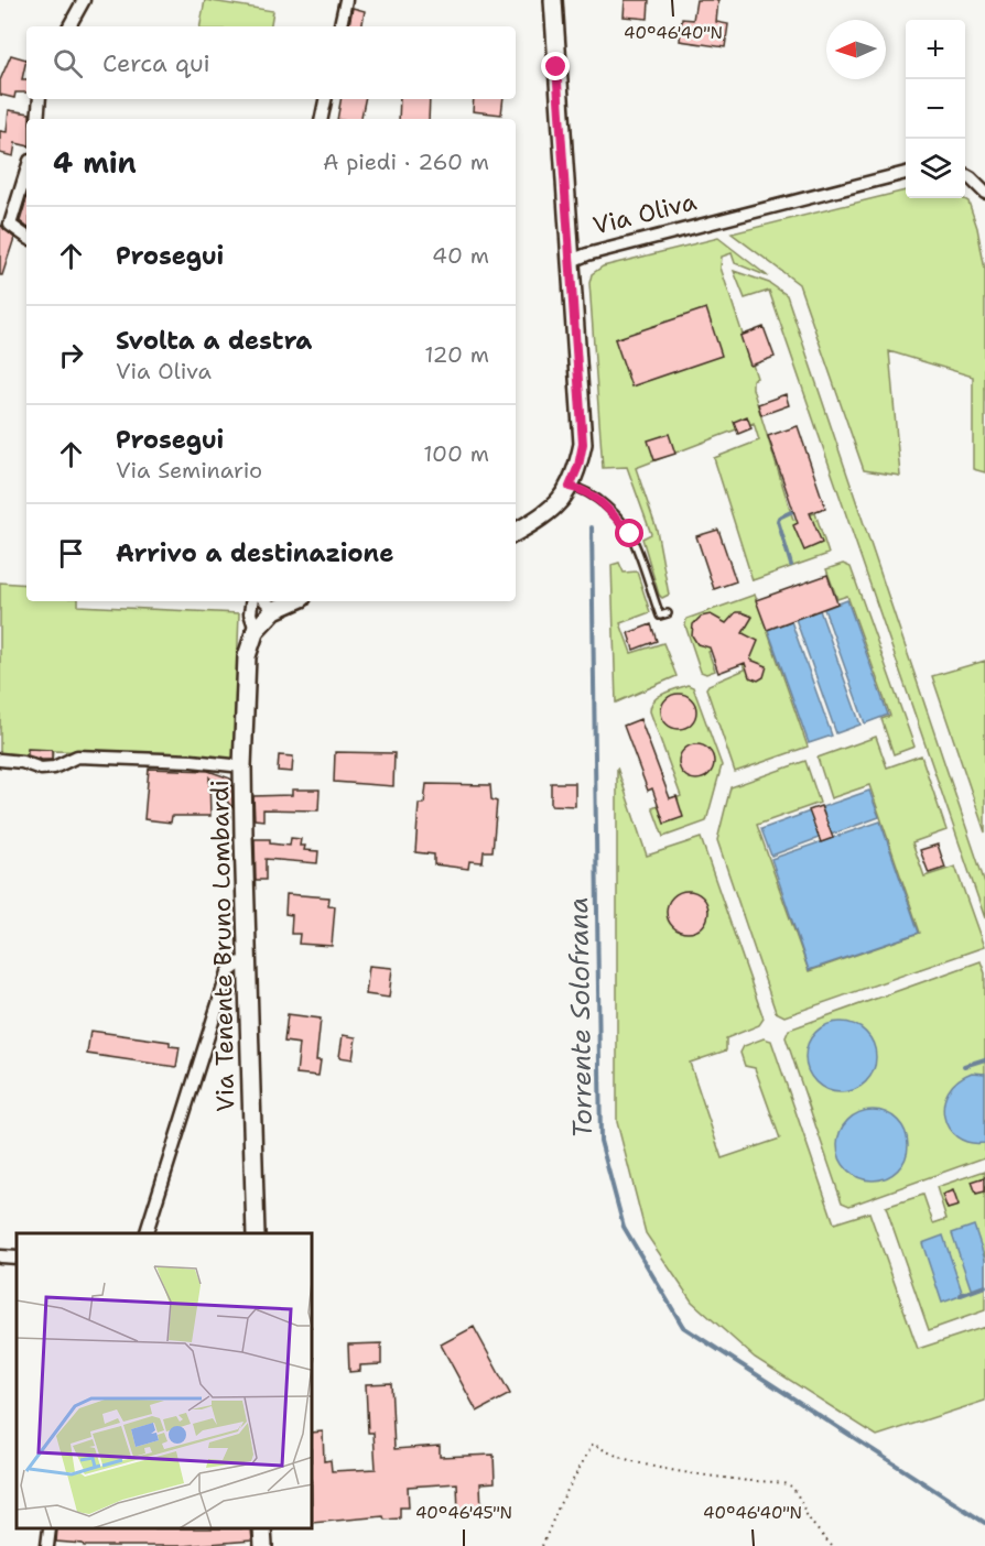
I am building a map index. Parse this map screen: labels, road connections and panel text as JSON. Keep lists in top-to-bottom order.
{
  "streets": {
    "main road": ["Via Oliva", "Via Tenente Bruno Lombardi"]
  },
  "water": ["Torrente Solofrana"],
  "north": "left",
  "page": {
    "map_buttons": ["+", "−"],
    "search": "Cerca qui",
    "heading": ["4 min", "A piedi · 260 m"],
    "list": [
      ["Prosegui", "40 m"],
      ["Svolta a destra", "Via Oliva", "120 m"],
      ["Prosegui", "Via Seminario", "100 m"],
      "Arrivo a destinazione"
    ]
  },
  "coordinates": ["40°46'40\"N", "40°46'45\"N"]
}
